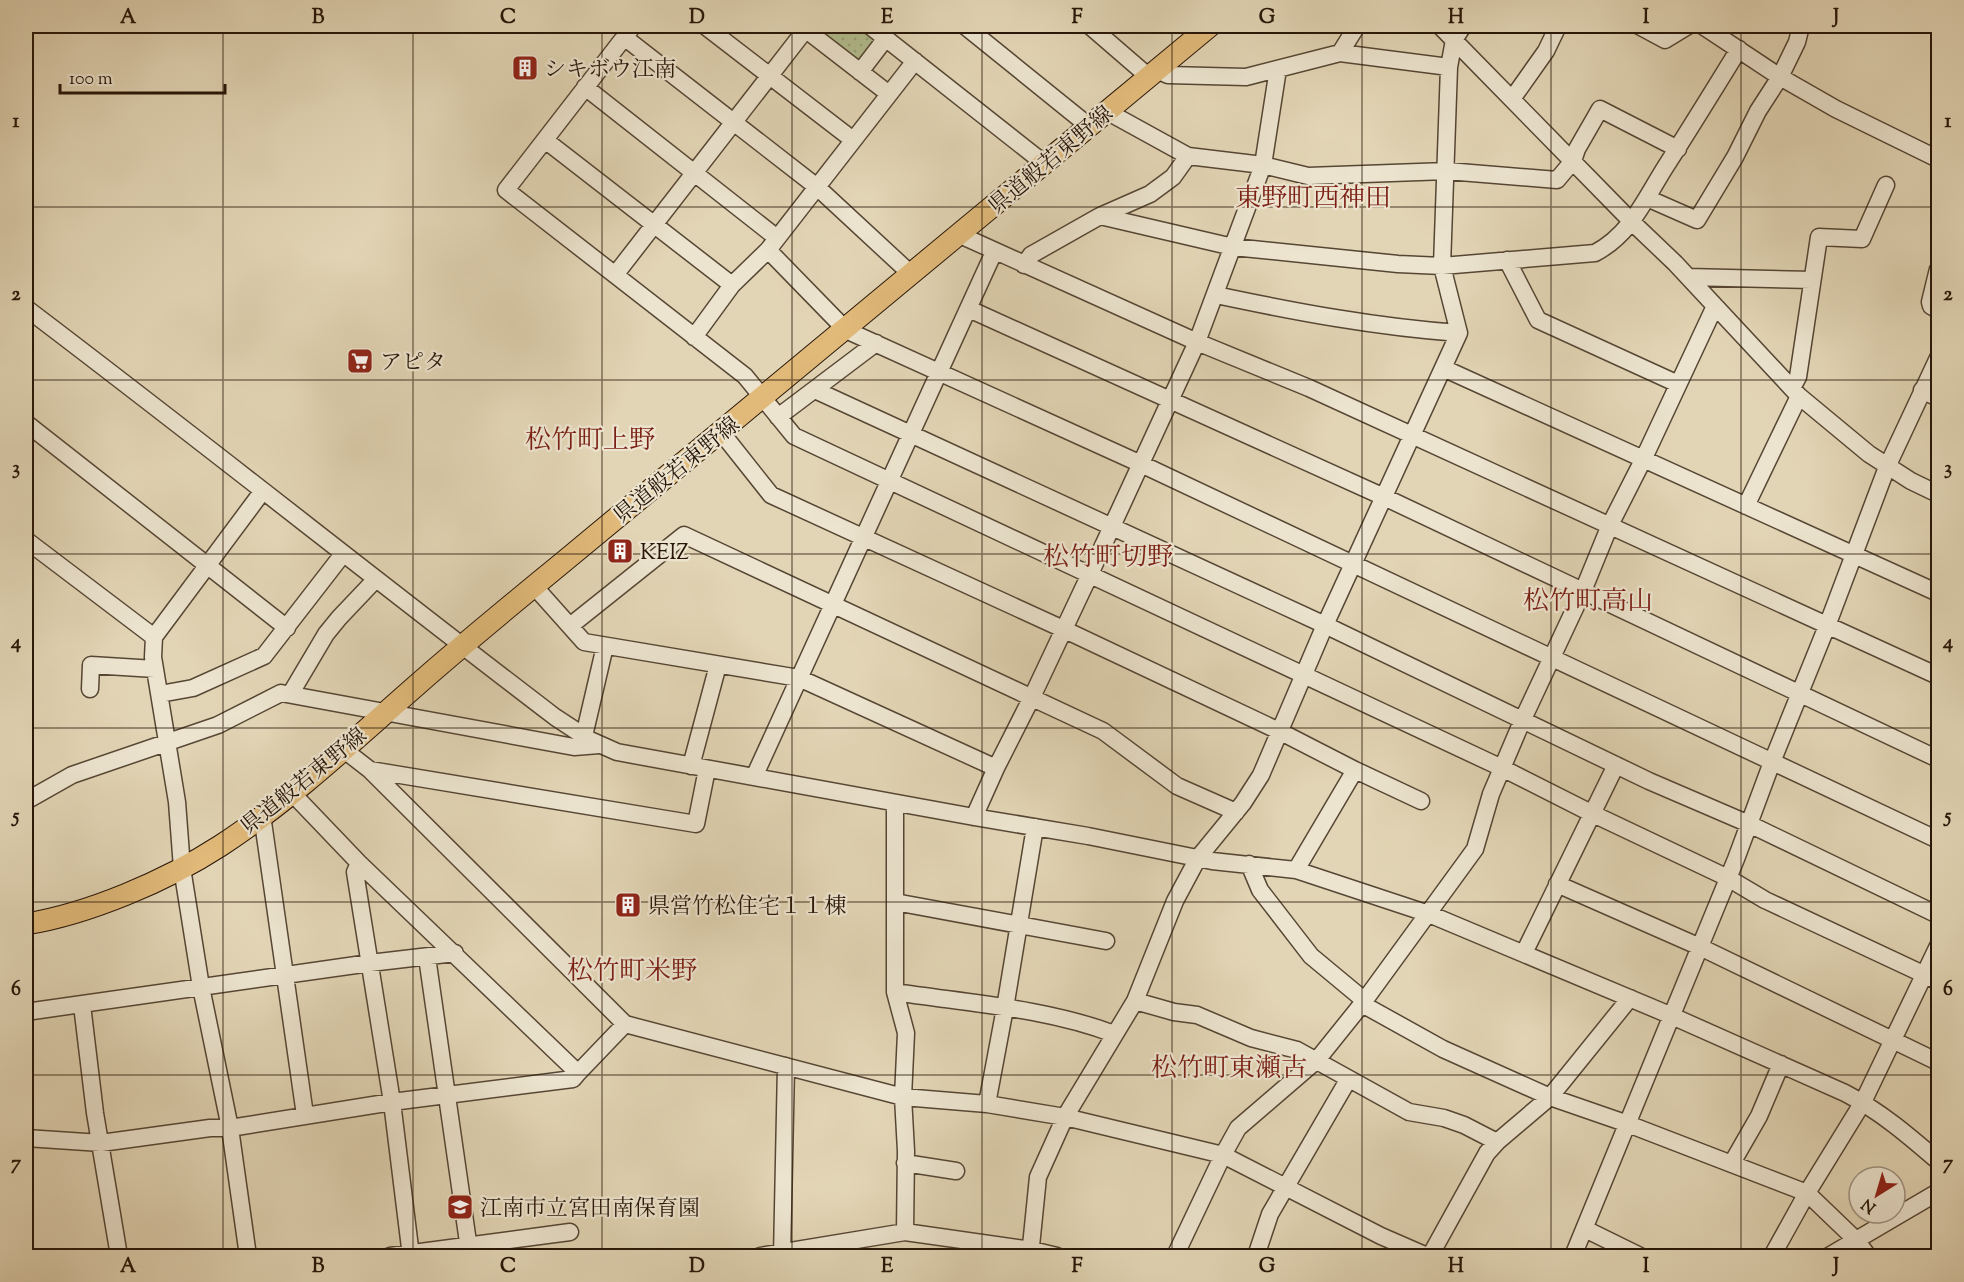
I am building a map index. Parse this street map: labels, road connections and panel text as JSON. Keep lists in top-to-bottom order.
{
  "streets": {
    "main road": ["県道般若東野線"]
  },
  "districts": [
    "東野町西神田",
    "松竹町上野",
    "松竹町切野",
    "松竹町高山",
    "松竹町米野",
    "松竹町東瀬古"
  ],
  "places": {
    "building": ["シキボウ江南", "KEIZ", "県営竹松住宅１１棟"],
    "supermarket": ["アピタ"],
    "school or university": ["江南市立宮田南保育園"]
  },
  "scale_bar": "100 m",
  "north": "bottom left",
  "grid": {
    "columns": [
      "A",
      "B",
      "C",
      "D",
      "E",
      "F",
      "G",
      "H",
      "I",
      "J"
    ],
    "rows": [
      "1",
      "2",
      "3",
      "4",
      "5",
      "6",
      "7"
    ]
  }
}
